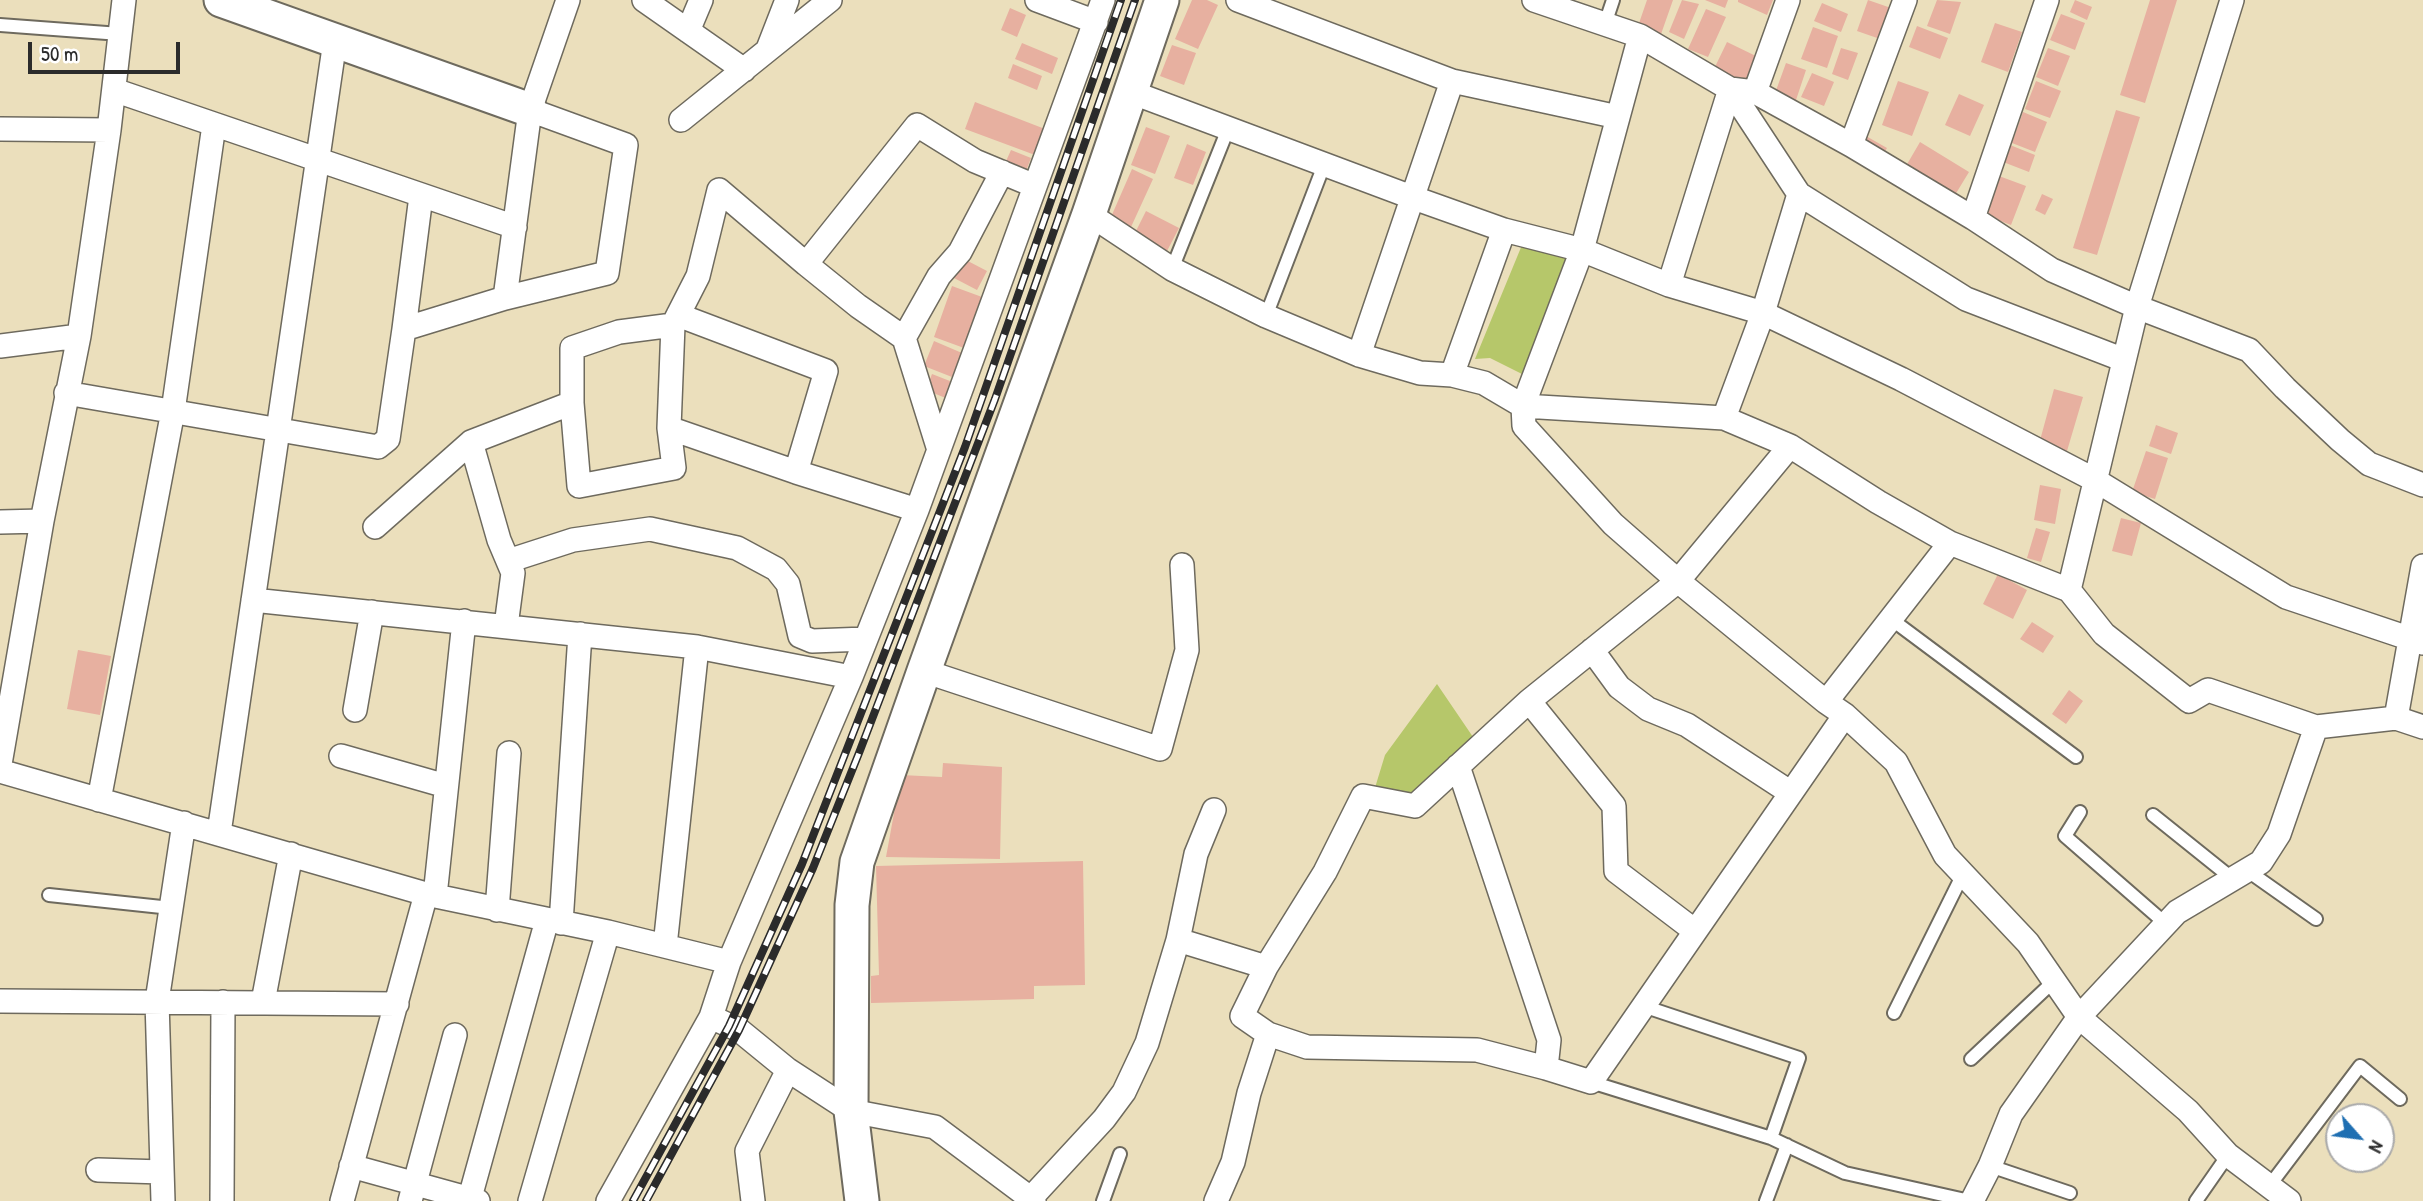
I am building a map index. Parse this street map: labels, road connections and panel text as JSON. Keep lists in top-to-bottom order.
{
  "scale_bar": "50 m",
  "north": "bottom right"
}
